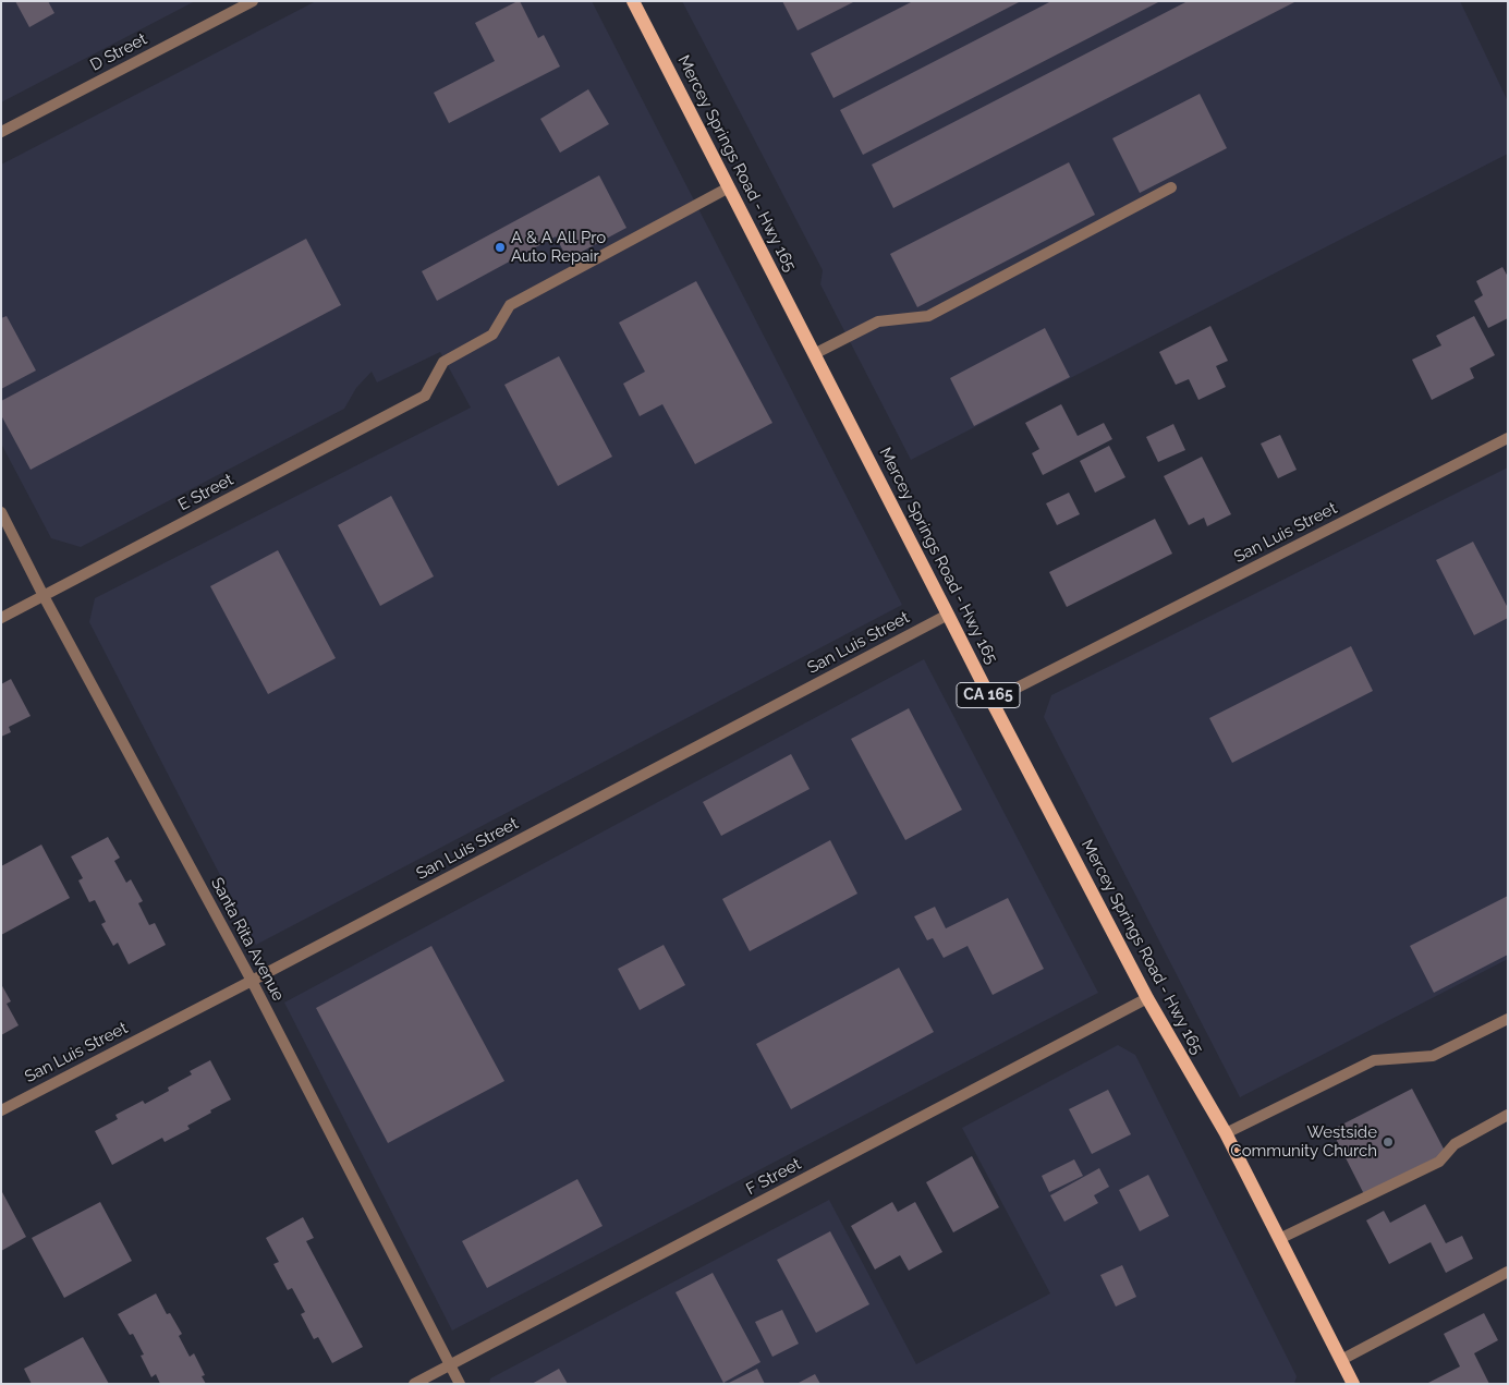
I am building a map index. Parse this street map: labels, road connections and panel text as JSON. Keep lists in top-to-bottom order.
{
  "streets": {
    "main road": ["Mercey Springs Road - Hwy 165", "CA 165"],
    "street": [
      "D Street",
      "E Street",
      "San Luis Street",
      "Santa Rita Avenue",
      "F Street"
    ]
  },
  "crossings": [
    ["Mercey Springs Road - Hwy 165", "E Street"],
    ["Mercey Springs Road - Hwy 165", "San Luis Street"],
    ["Mercey Springs Road - Hwy 165", "F Street"],
    ["E Street", "Santa Rita Avenue"],
    ["San Luis Street", "Santa Rita Avenue"],
    ["Santa Rita Avenue", "F Street"]
  ],
  "places": ["A & A All Pro Auto Repair", "Westside Community Church"]
}
